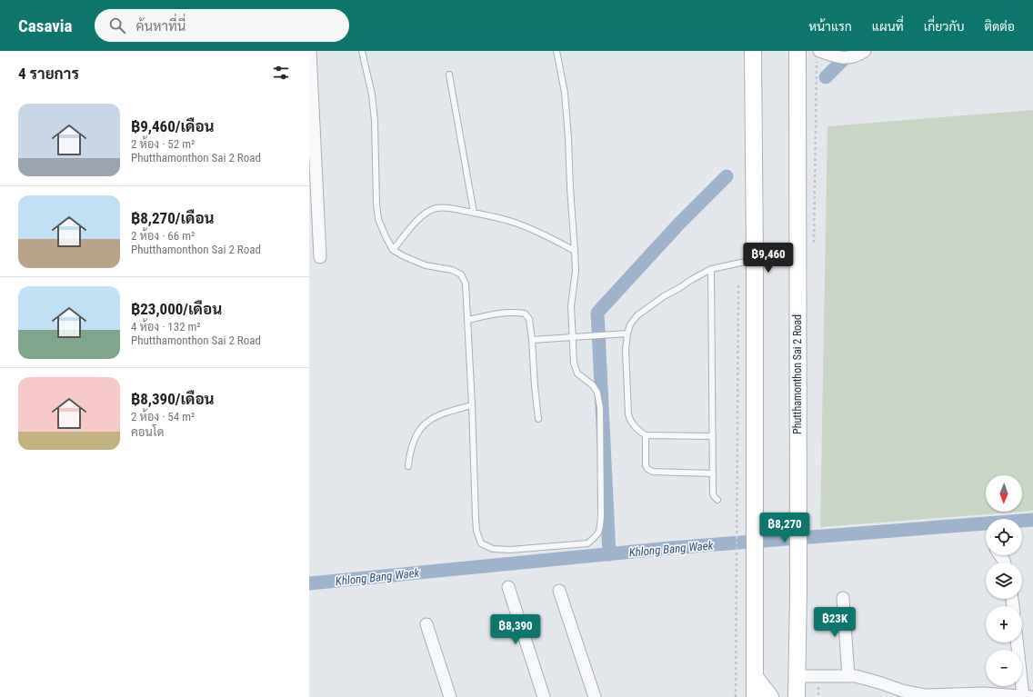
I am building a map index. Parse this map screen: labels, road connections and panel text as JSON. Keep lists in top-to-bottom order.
{
  "streets": {
    "main road": ["Phutthamonthon Sai 2 Road"]
  },
  "water": ["Khlong Bang Waek"],
  "north": "bottom",
  "page": {
    "header": "Casavia",
    "search": "ค้นหาที่นี่",
    "nav": [
      "หน้าแรก",
      "แผนที่",
      "เกี่ยวกับ",
      "ติดต่อ"
    ],
    "heading": "4 รายการ",
    "list": [
      {
        "name": "฿9,460/เดือน",
        "note": "2 ห้อง · 52 m² · Phutthamonthon Sai 2 Road"
      },
      {
        "name": "฿8,270/เดือน",
        "note": "2 ห้อง · 66 m² · Phutthamonthon Sai 2 Road"
      },
      {
        "name": "฿23,000/เดือน",
        "note": "4 ห้อง · 132 m² · Phutthamonthon Sai 2 Road"
      },
      {
        "name": "฿8,390/เดือน",
        "note": "2 ห้อง · 54 m² · คอนโด"
      }
    ],
    "price": [
      "฿9,460",
      "฿8,270",
      "฿23K",
      "฿8,390"
    ],
    "map_buttons": ["+", "−"]
  }
}
